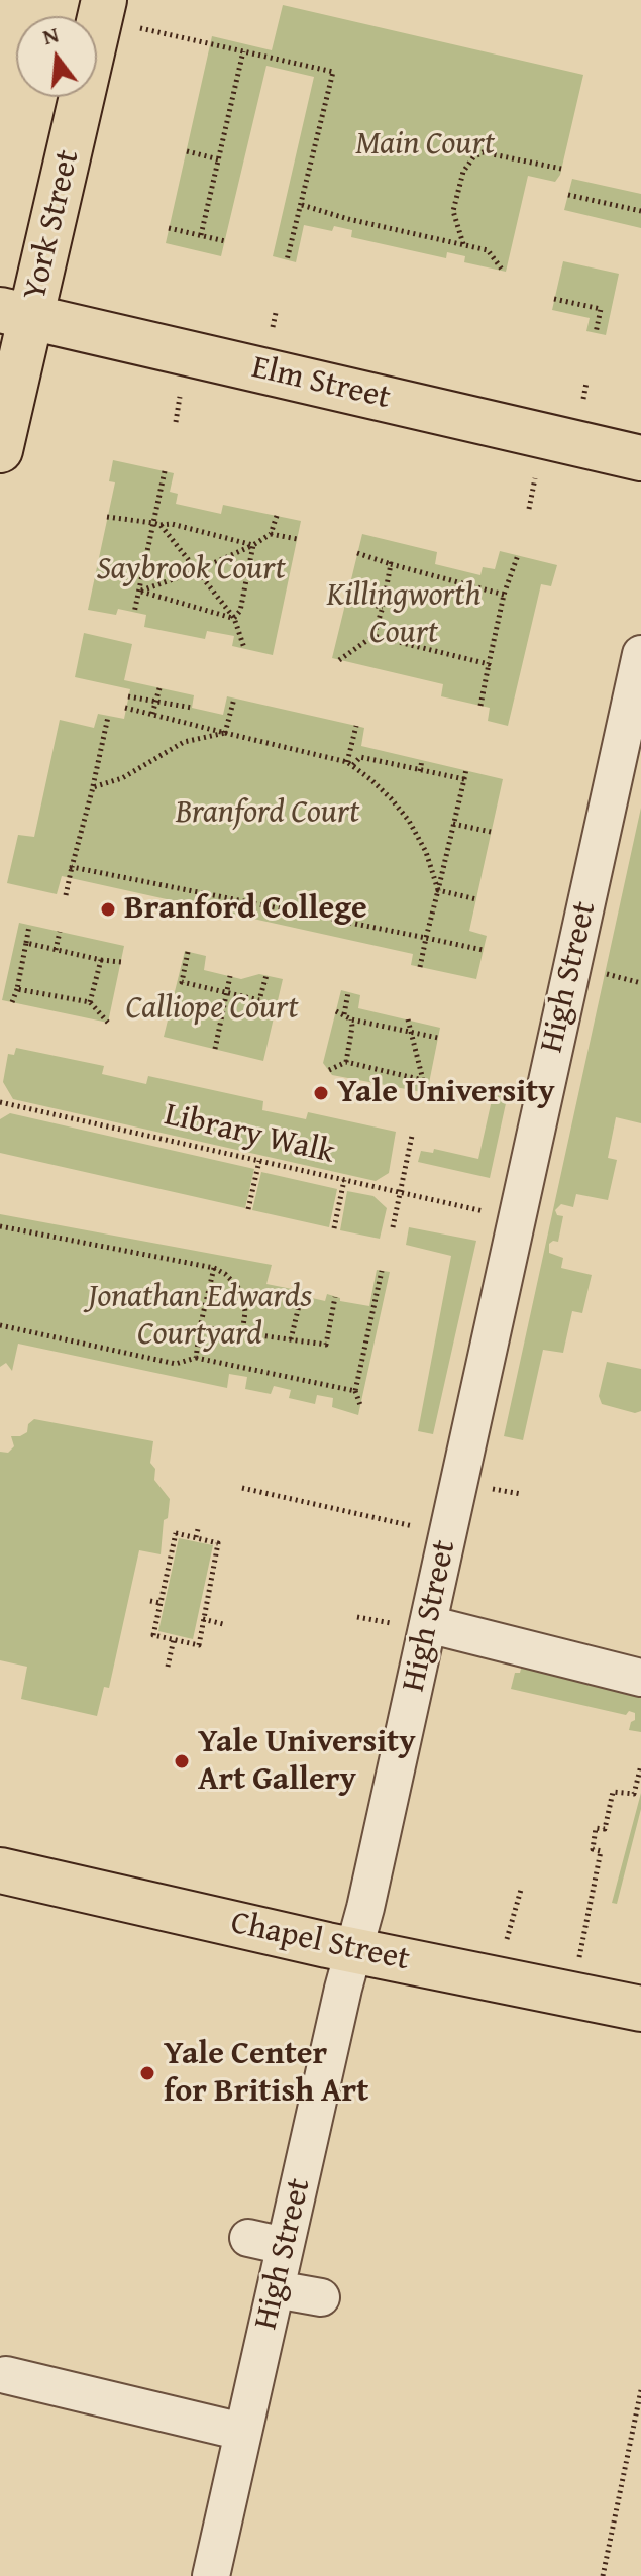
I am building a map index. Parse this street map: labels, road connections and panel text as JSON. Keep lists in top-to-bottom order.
{
  "streets": {
    "main road": ["York Street", "Elm Street", "Chapel Street"],
    "street": ["High Street"],
    "path": ["Library Walk"]
  },
  "crossings": [
    ["York Street", "Elm Street"],
    ["High Street", "Chapel Street"]
  ],
  "parks": [
    "Main Court",
    "Saybrook Court",
    "Killingworth Court",
    "Branford Court",
    "Calliope Court",
    "Jonathan Edwards Courtyard"
  ],
  "places": [
    "Branford College",
    "Yale University",
    "Yale University Art Gallery",
    "Yale Center for British Art"
  ],
  "north": "top"
}
